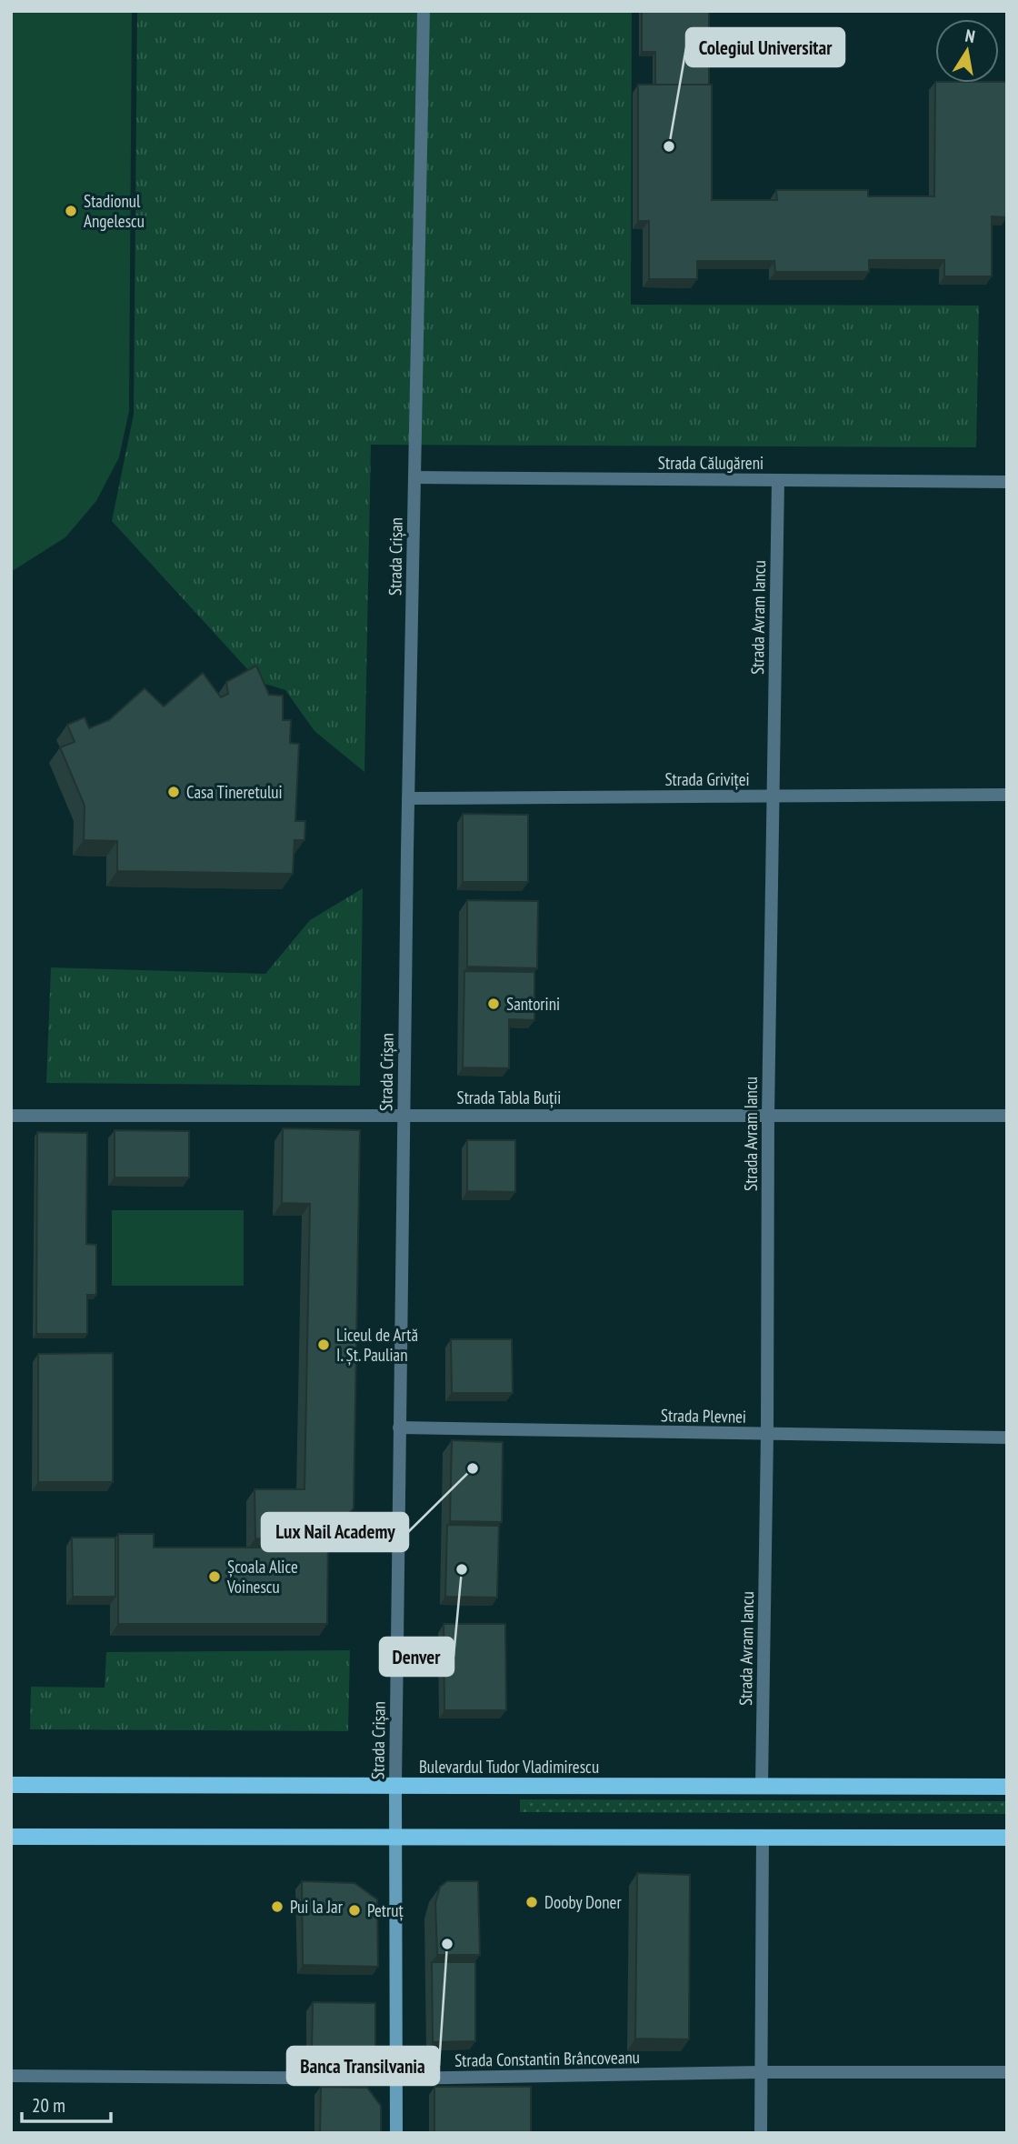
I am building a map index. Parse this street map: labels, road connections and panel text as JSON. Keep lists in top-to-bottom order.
{
  "streets": {
    "main road": ["Bulevardul Tudor Vladimirescu"],
    "street": [
      "Strada Călugăreni",
      "Strada Crișan",
      "Strada Avram Iancu",
      "Strada Griviței",
      "Strada Tabla Buții",
      "Strada Plevnei",
      "Strada Constantin Brâncoveanu"
    ]
  },
  "crossings": [
    ["Strada Călugăreni", "Strada Crișan"],
    ["Strada Călugăreni", "Strada Avram Iancu"],
    ["Strada Crișan", "Strada Griviței"],
    ["Strada Crișan", "Strada Tabla Buții"],
    ["Strada Crișan", "Strada Plevnei"],
    ["Strada Crișan", "Bulevardul Tudor Vladimirescu"],
    ["Strada Crișan", "Strada Constantin Brâncoveanu"],
    ["Strada Avram Iancu", "Strada Griviței"],
    ["Strada Avram Iancu", "Strada Tabla Buții"],
    ["Strada Avram Iancu", "Strada Plevnei"],
    ["Strada Avram Iancu", "Bulevardul Tudor Vladimirescu"]
  ],
  "places": [
    "Colegiul Universitar",
    "Stadionul Angelescu",
    "Casa Tineretului",
    "Santorini",
    "Liceul de Artă I. Șt. Paulian",
    "Lux Nail Academy",
    "Denver",
    "Școala Alice Voinescu",
    "Dooby Doner",
    "Pui la Jar",
    "Petruț",
    "Banca Transilvania"
  ],
  "scale_bar": "20 m",
  "north": "top"
}
